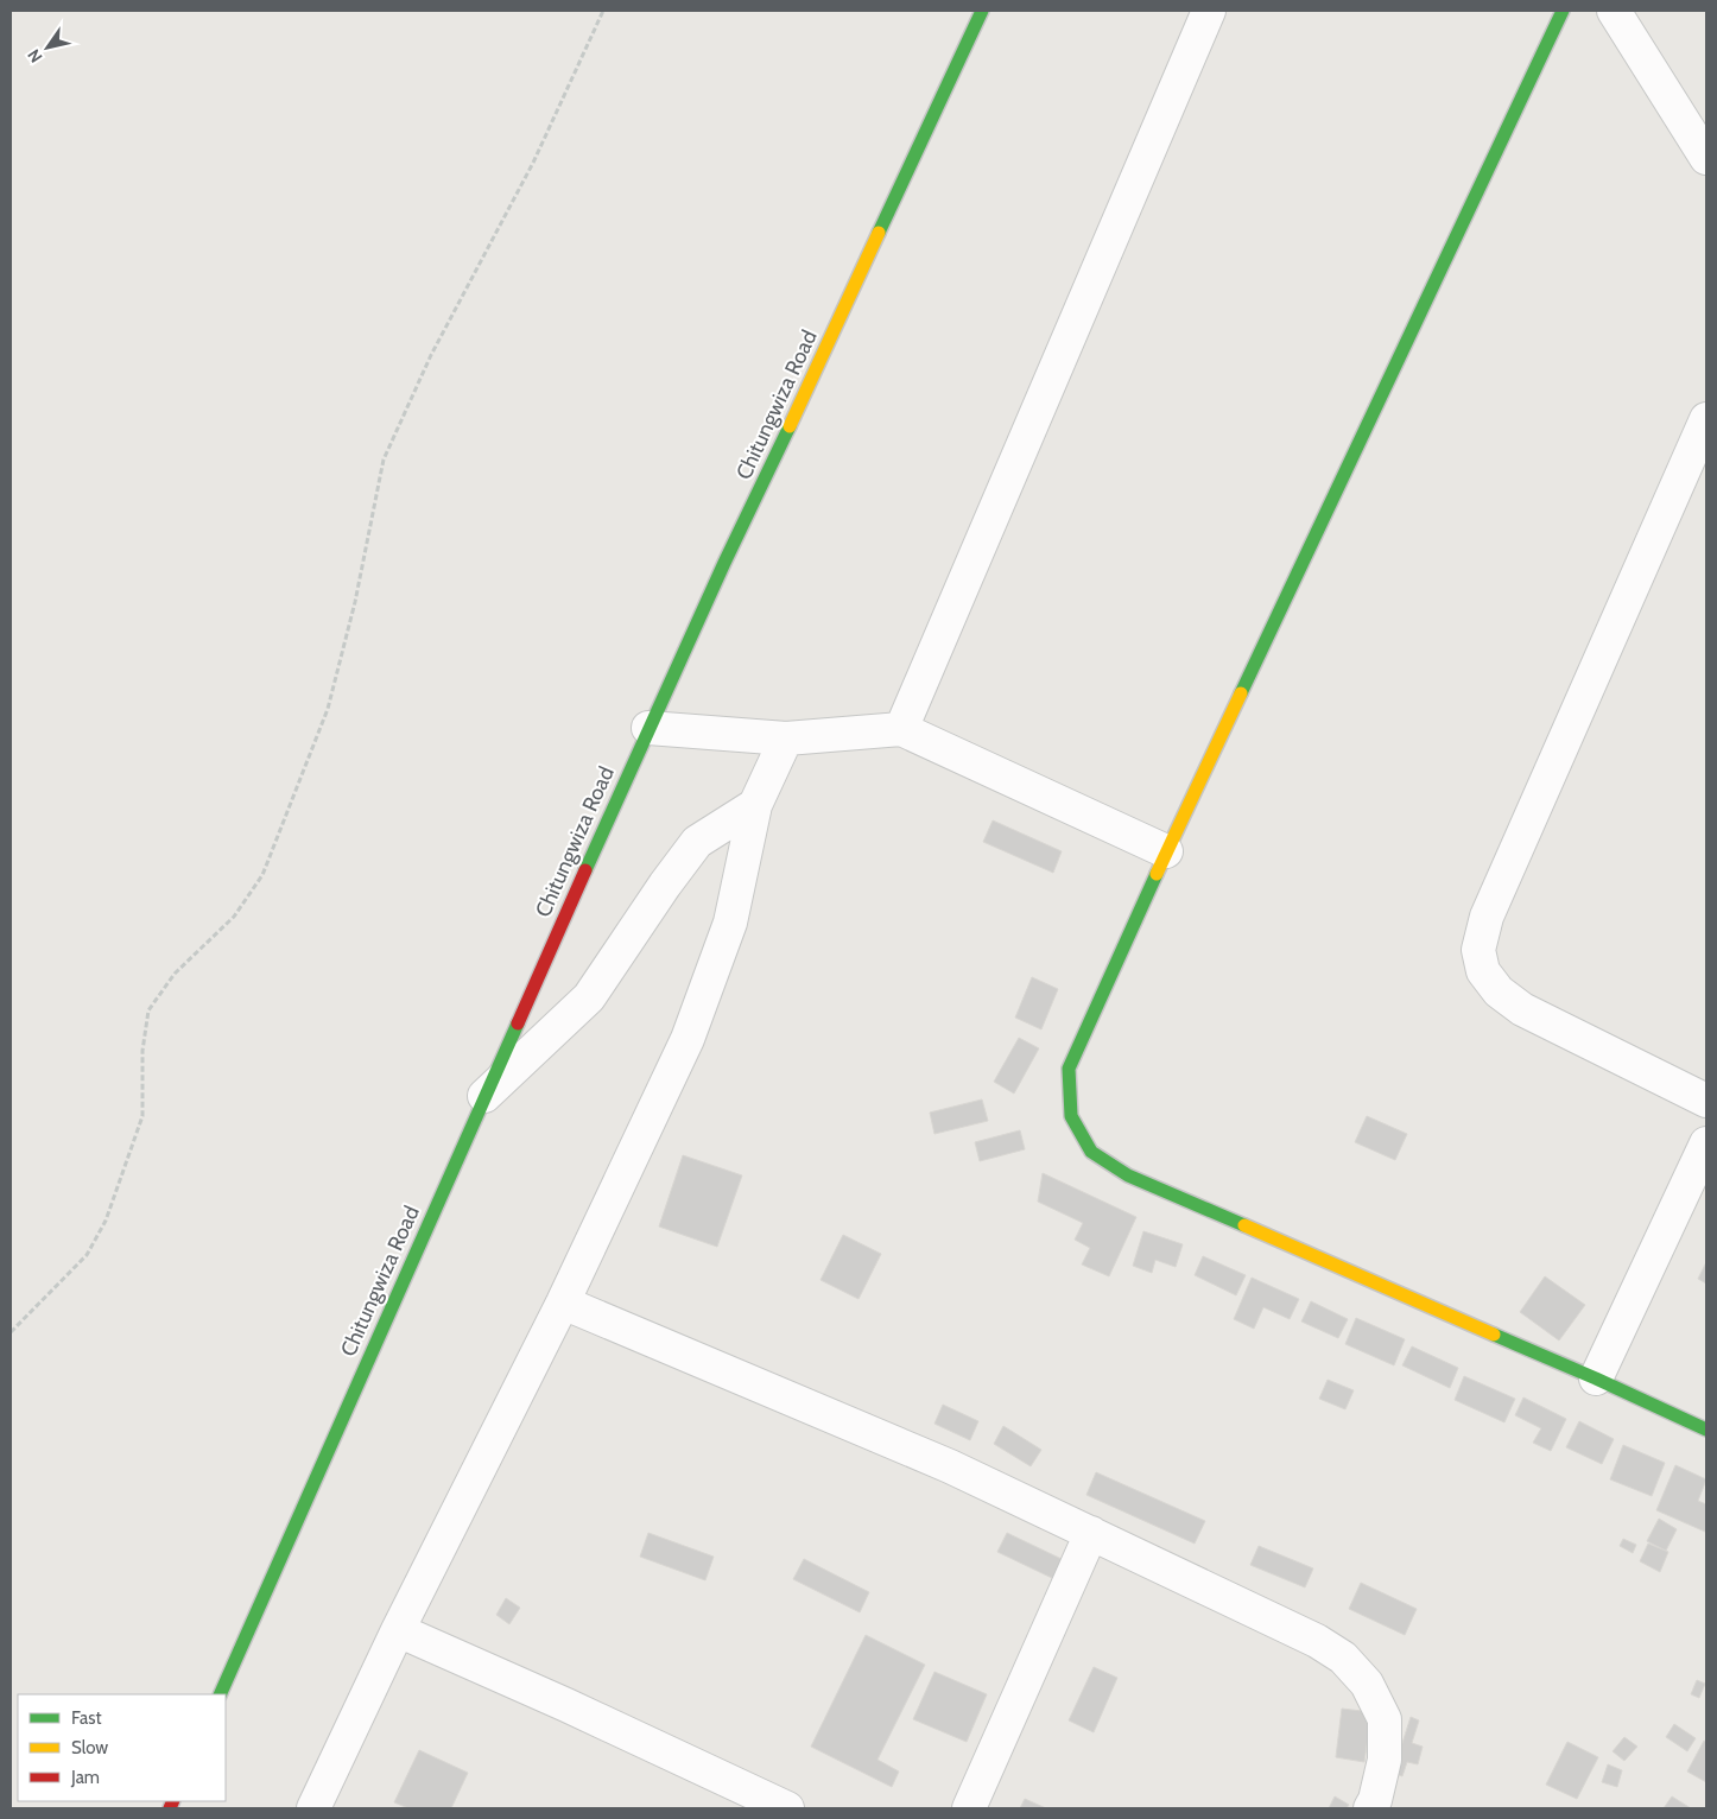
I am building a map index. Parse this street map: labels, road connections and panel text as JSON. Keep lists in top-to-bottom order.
{
  "streets": {
    "street": ["Chitungwiza Road"]
  },
  "legend": ["Fast", "Slow", "Jam"],
  "north": "bottom left"
}
